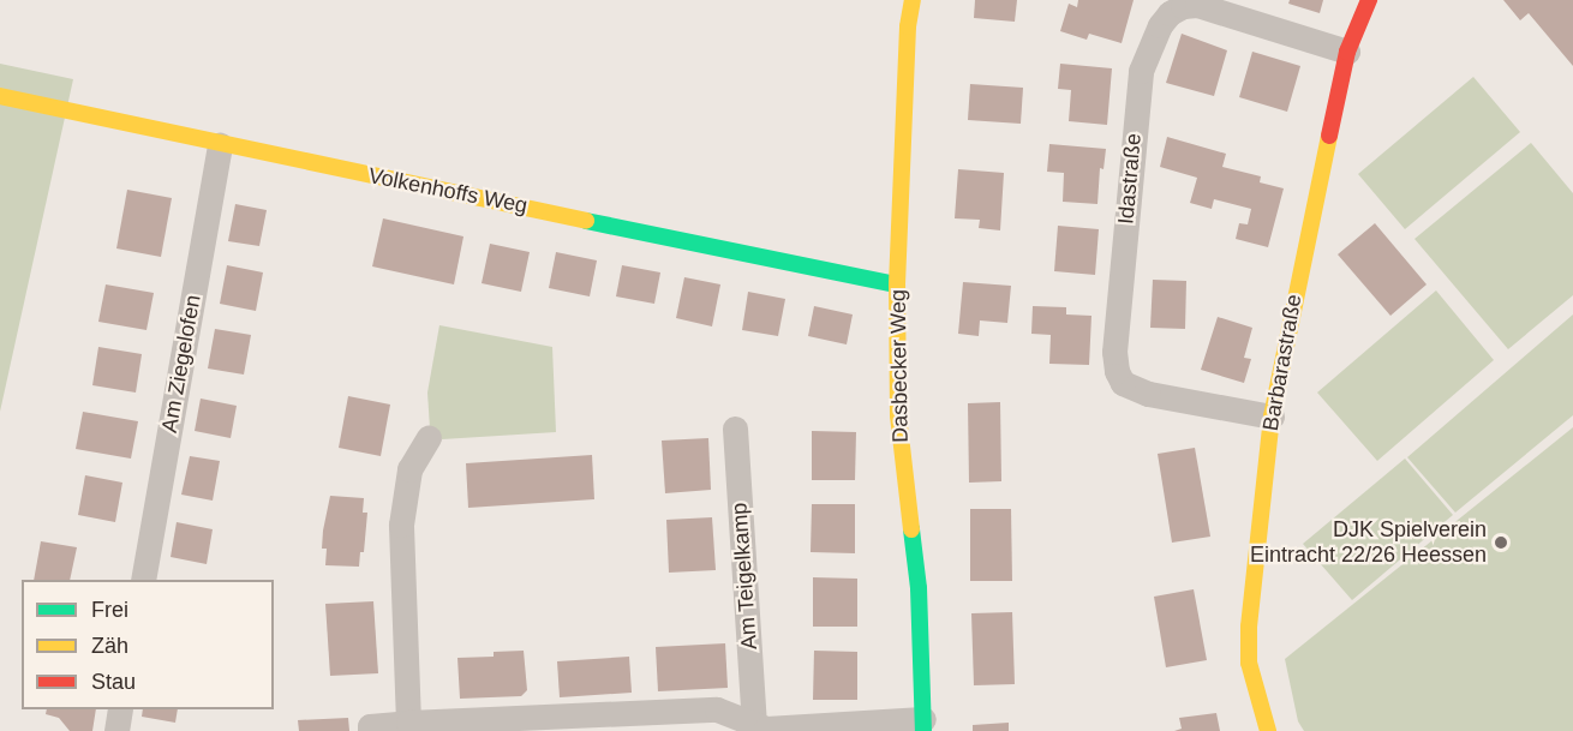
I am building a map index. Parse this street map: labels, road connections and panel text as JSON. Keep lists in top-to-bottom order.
{
  "streets": {
    "street": [
      "Idastraße",
      "Volkenhoffs Weg",
      "Barbarastraße",
      "Am Ziegelofen",
      "Dasbecker Weg",
      "Am Teigelkamp"
    ]
  },
  "crossings": [
    ["Idastraße", "Barbarastraße"],
    ["Volkenhoffs Weg", "Am Ziegelofen"],
    ["Volkenhoffs Weg", "Dasbecker Weg"]
  ],
  "places": ["DJK Spielverein Eintracht 22/26 Heessen"],
  "legend": ["Frei", "Zäh", "Stau"]
}
